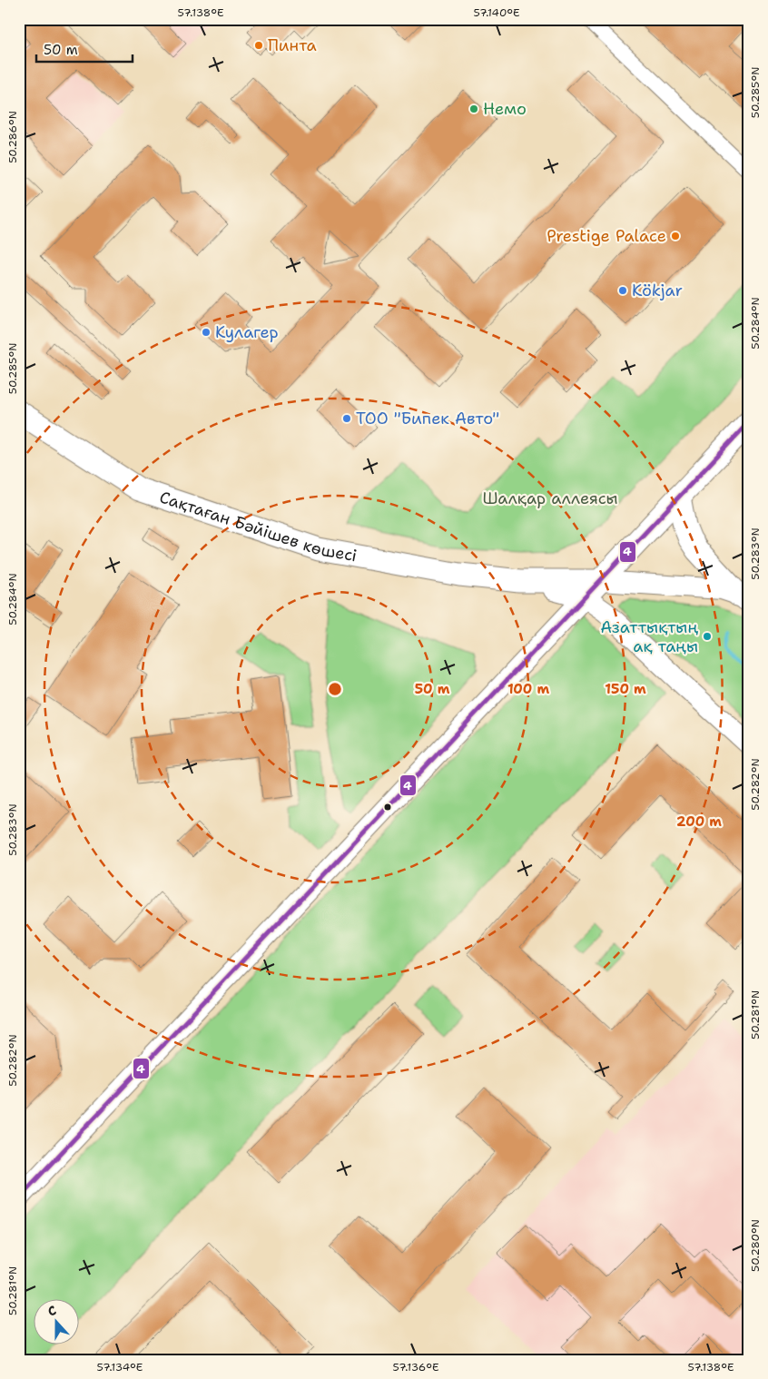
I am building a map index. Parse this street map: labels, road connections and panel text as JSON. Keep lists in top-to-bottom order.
{
  "streets": {
    "main road": ["Сақтаған Бәйішев көшесі"]
  },
  "parks": ["Шалқар аллеясы"],
  "places": [
    "Пинта",
    "Немо",
    "Prestige Palace",
    "Kökjar",
    "Кулагер",
    "ТОО \"Бипек Авто\"",
    "Азаттықтың ақ таңы"
  ],
  "lines": ["transit line 4"],
  "scale_bar": "50 m",
  "north": "top",
  "coordinates": [
    "57.138°E",
    "57.140°E",
    "50.285°N",
    "50.286°N",
    "50.284°N",
    "50.283°N",
    "50.282°N",
    "50.281°N",
    "50.280°N",
    "57.134°E",
    "57.136°E"
  ],
  "rings": [
    "50 m",
    "100 m",
    "150 m",
    "200 m"
  ]
}
